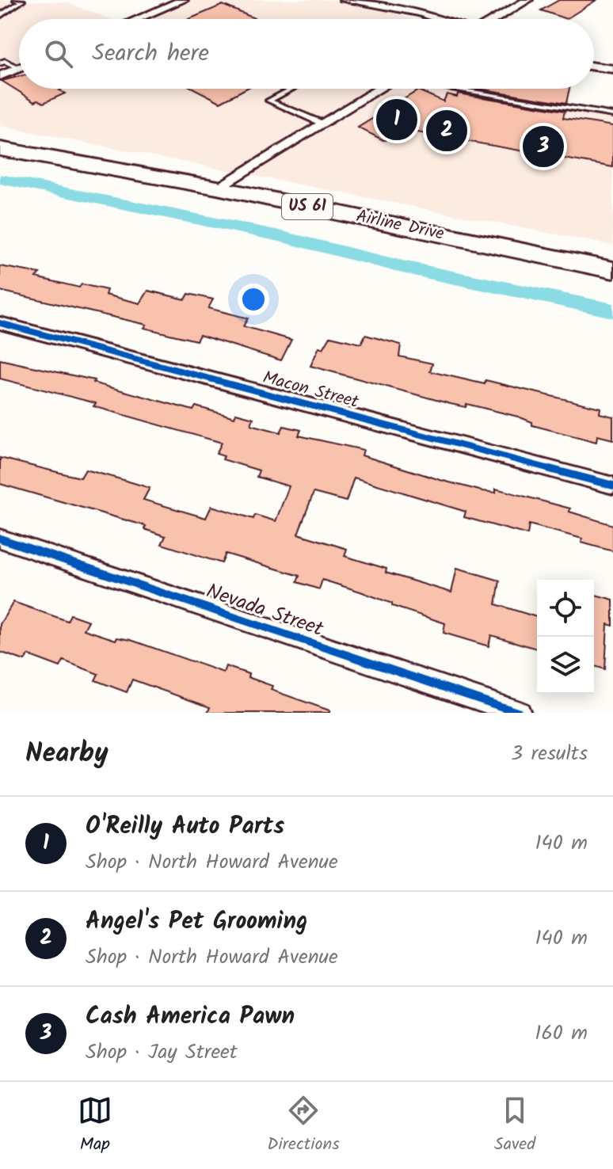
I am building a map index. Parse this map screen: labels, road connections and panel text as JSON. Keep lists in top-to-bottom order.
{
  "streets": {
    "highway": ["US 61", "Airline Drive"],
    "street": ["Macon Street", "Nevada Street"]
  },
  "page": {
    "search": "Search here",
    "pins": ["1", "2", "3"],
    "heading": ["Nearby", "3 results"],
    "list": [
      {
        "mark": "1",
        "name": "O'Reilly Auto Parts",
        "note": "Shop · North Howard Avenue",
        "value": "140 m"
      },
      {
        "mark": "2",
        "name": "Angel's Pet Grooming",
        "note": "Shop · North Howard Avenue",
        "value": "140 m"
      },
      {
        "mark": "3",
        "name": "Cash America Pawn",
        "note": "Shop · Jay Street",
        "value": "160 m"
      }
    ],
    "nav": ["Map", "Directions", "Saved"]
  }
}
